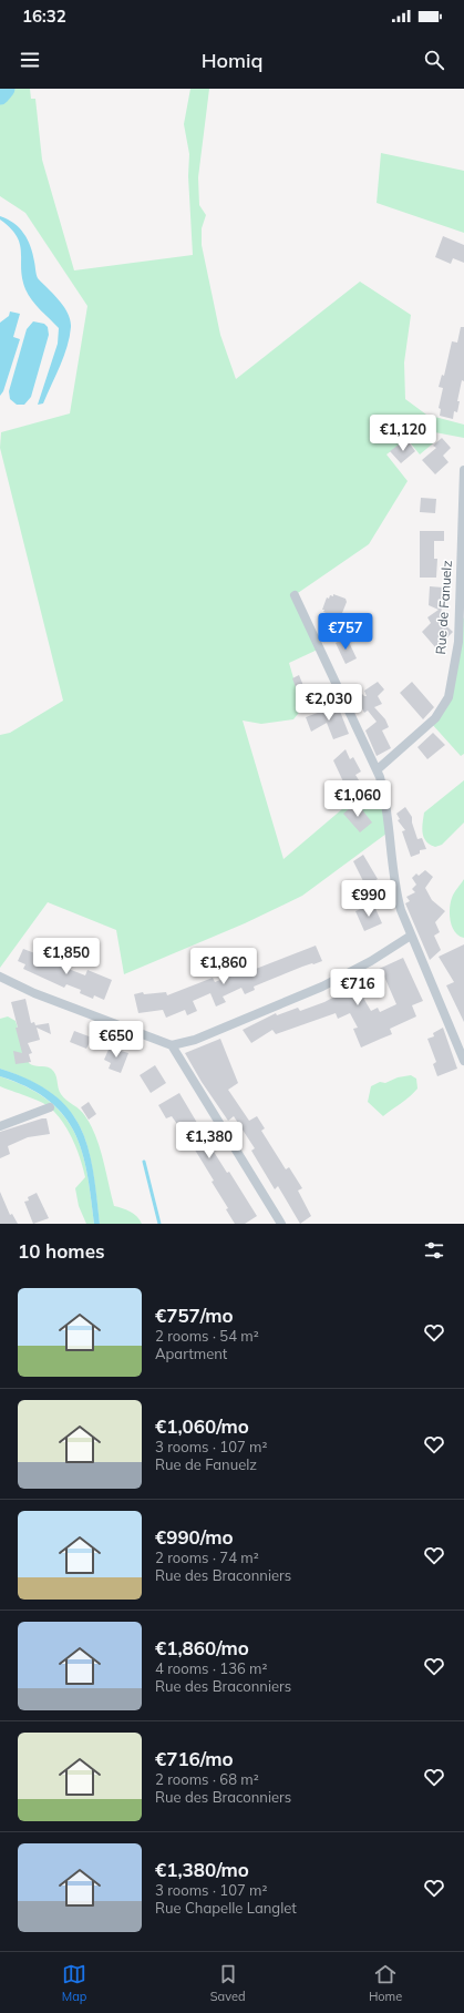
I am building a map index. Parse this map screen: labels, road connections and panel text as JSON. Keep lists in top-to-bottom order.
{
  "streets": {
    "street": ["Rue de Fanuelz"]
  },
  "page": {
    "status": "16:32",
    "header": "Homiq",
    "price": [
      "€1,120",
      "€757",
      "€2,030",
      "€1,060",
      "€990",
      "€1,850",
      "€1,860",
      "€716",
      "€650",
      "€1,380"
    ],
    "heading": "10 homes",
    "list": [
      {
        "name": "€757/mo",
        "note": "2 rooms · 54 m² · Apartment"
      },
      {
        "name": "€1,060/mo",
        "note": "3 rooms · 107 m² · Rue de Fanuelz"
      },
      {
        "name": "€990/mo",
        "note": "2 rooms · 74 m² · Rue des Braconniers"
      },
      {
        "name": "€1,860/mo",
        "note": "4 rooms · 136 m² · Rue des Braconniers"
      },
      {
        "name": "€716/mo",
        "note": "2 rooms · 68 m² · Rue des Braconniers"
      },
      {
        "name": "€1,380/mo",
        "note": "3 rooms · 107 m² · Rue Chapelle Langlet"
      }
    ],
    "tabs": ["Map", "Saved", "Home"]
  }
}
